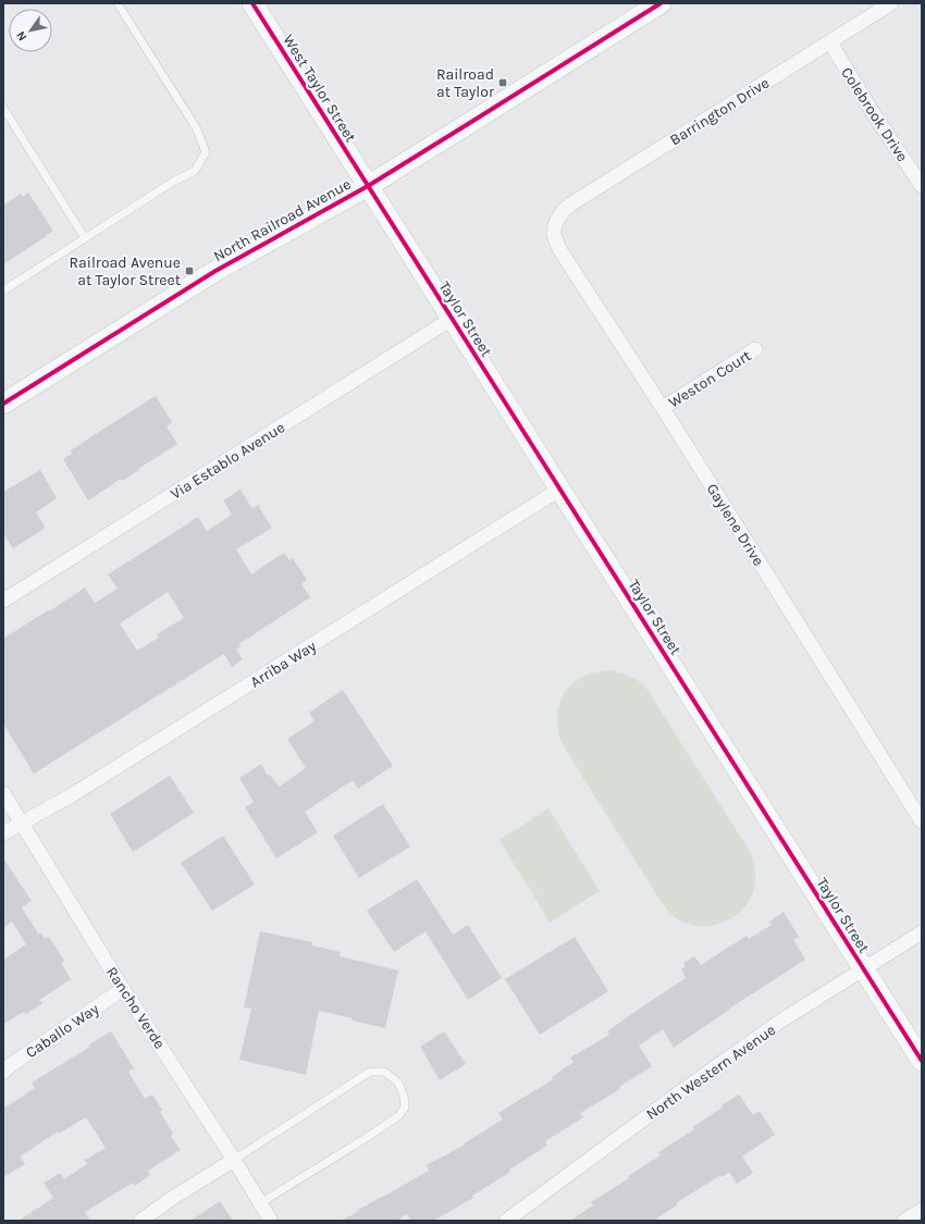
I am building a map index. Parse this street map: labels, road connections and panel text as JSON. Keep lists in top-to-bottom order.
{
  "streets": {
    "street": [
      "West Taylor Street",
      "Barrington Drive",
      "Colebrook Drive",
      "North Railroad Avenue",
      "Taylor Street",
      "Weston Court",
      "Via Establo Avenue",
      "Gaylene Drive",
      "Arriba Way",
      "Rancho Verde",
      "Caballo Way",
      "North Western Avenue"
    ]
  },
  "crossings": [
    ["West Taylor Street", "North Railroad Avenue"],
    ["West Taylor Street", "Taylor Street"],
    ["Barrington Drive", "Colebrook Drive"],
    ["Barrington Drive", "Gaylene Drive"],
    ["North Railroad Avenue", "Taylor Street"],
    ["Taylor Street", "Via Establo Avenue"],
    ["Taylor Street", "Arriba Way"],
    ["Taylor Street", "North Western Avenue"],
    ["Weston Court", "Gaylene Drive"],
    ["Arriba Way", "Rancho Verde"],
    ["Rancho Verde", "Caballo Way"]
  ],
  "places": {
    "transit": ["Railroad at Taylor", "Railroad Avenue at Taylor Street"]
  },
  "north": "bottom left"
}
